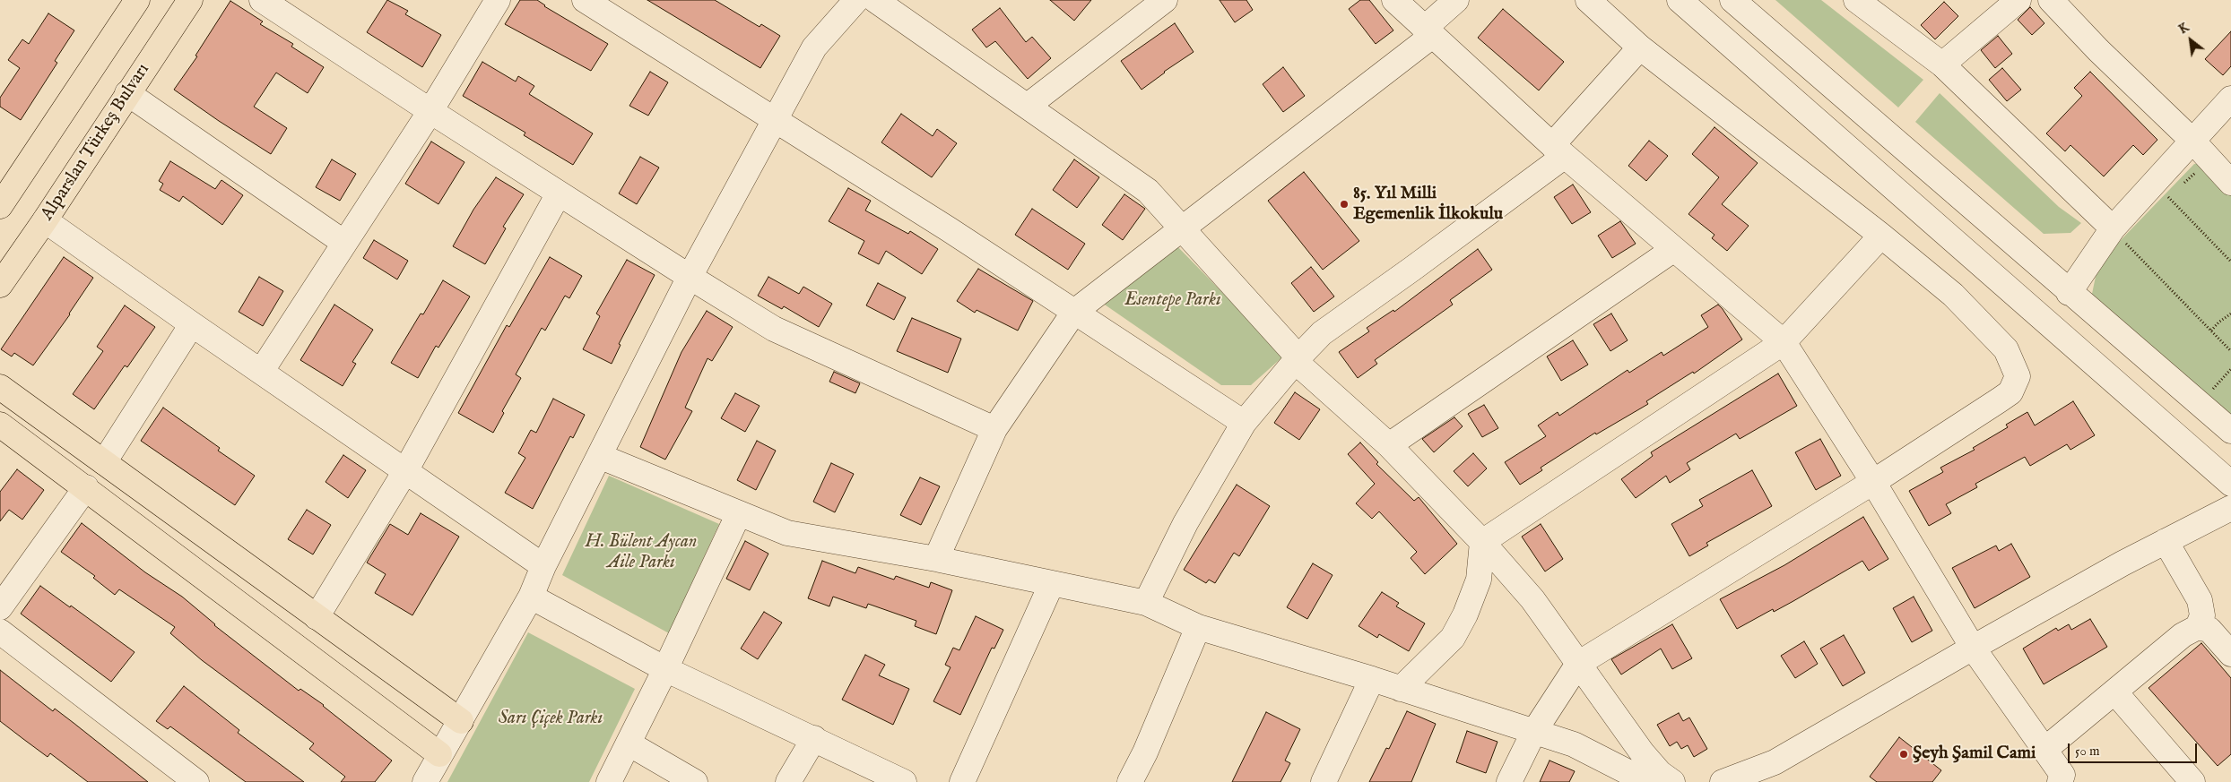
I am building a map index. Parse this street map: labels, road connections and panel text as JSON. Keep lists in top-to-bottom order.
{
  "streets": {
    "main road": ["Alparslan Türkeş Bulvarı"]
  },
  "parks": ["Esentepe Parkı", "H. Bülent Aycan Aile Parkı", "Sarı Çiçek Parkı"],
  "places": ["85. Yıl Milli Egemenlik İlkokulu", "Şeyh Şamil Cami"],
  "scale_bar": "50 m",
  "north": "top left"
}
